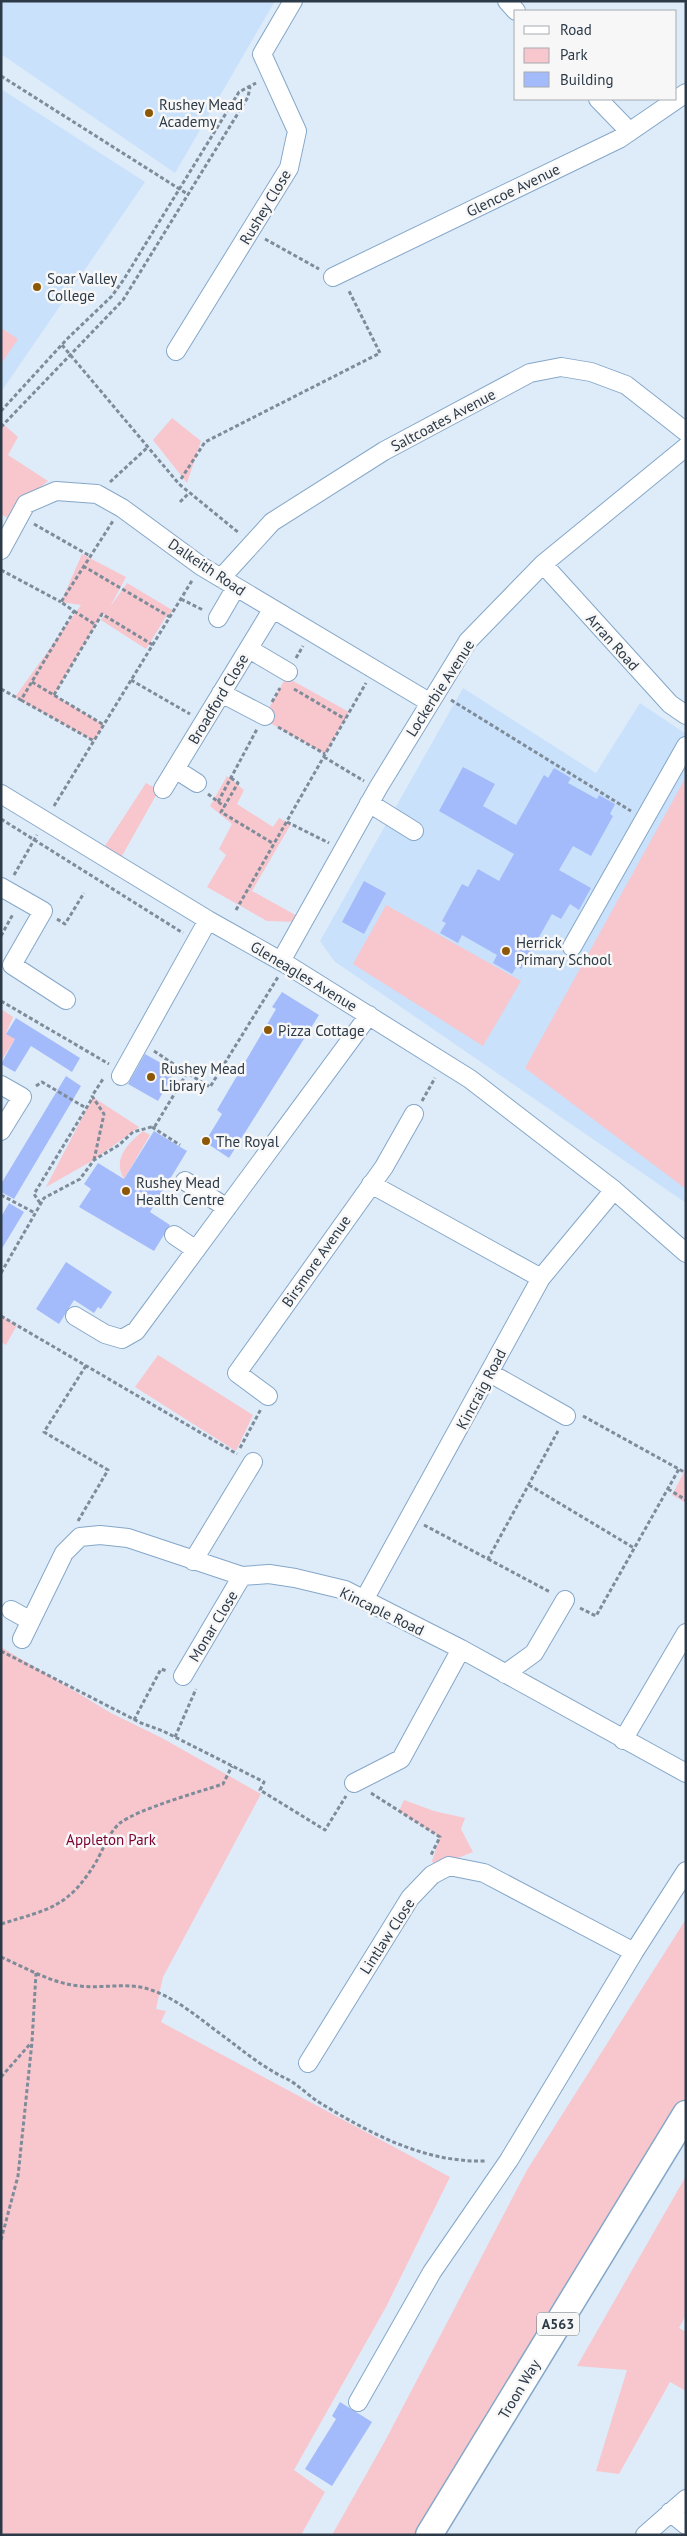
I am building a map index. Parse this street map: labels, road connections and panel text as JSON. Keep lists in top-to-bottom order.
{
  "streets": {
    "highway": ["A563", "Troon Way"],
    "street": [
      "Glencoe Avenue",
      "Rushey Close",
      "Saltcoates Avenue",
      "Dalkeith Road",
      "Arran Road",
      "Lockerbie Avenue",
      "Broadford Close",
      "Gleneagles Avenue",
      "Birsmore Avenue",
      "Kincraig Road",
      "Kincaple Road",
      "Monar Close",
      "Lintlaw Close"
    ]
  },
  "crossings": [
    ["Saltcoates Avenue", "Dalkeith Road"],
    ["Dalkeith Road", "Lockerbie Avenue"],
    ["Dalkeith Road", "Broadford Close"],
    ["Arran Road", "Lockerbie Avenue"],
    ["Lockerbie Avenue", "Gleneagles Avenue"],
    ["Gleneagles Avenue", "Kincraig Road"],
    ["Kincraig Road", "Kincaple Road"],
    ["Kincaple Road", "Monar Close"]
  ],
  "parks": ["Appleton Park"],
  "places": [
    "Rushey Mead Academy",
    "Soar Valley College",
    "Herrick Primary School",
    "Pizza Cottage",
    "Rushey Mead Library",
    "The Royal",
    "Rushey Mead Health Centre"
  ],
  "legend": ["Road", "Park", "Building"]
}
